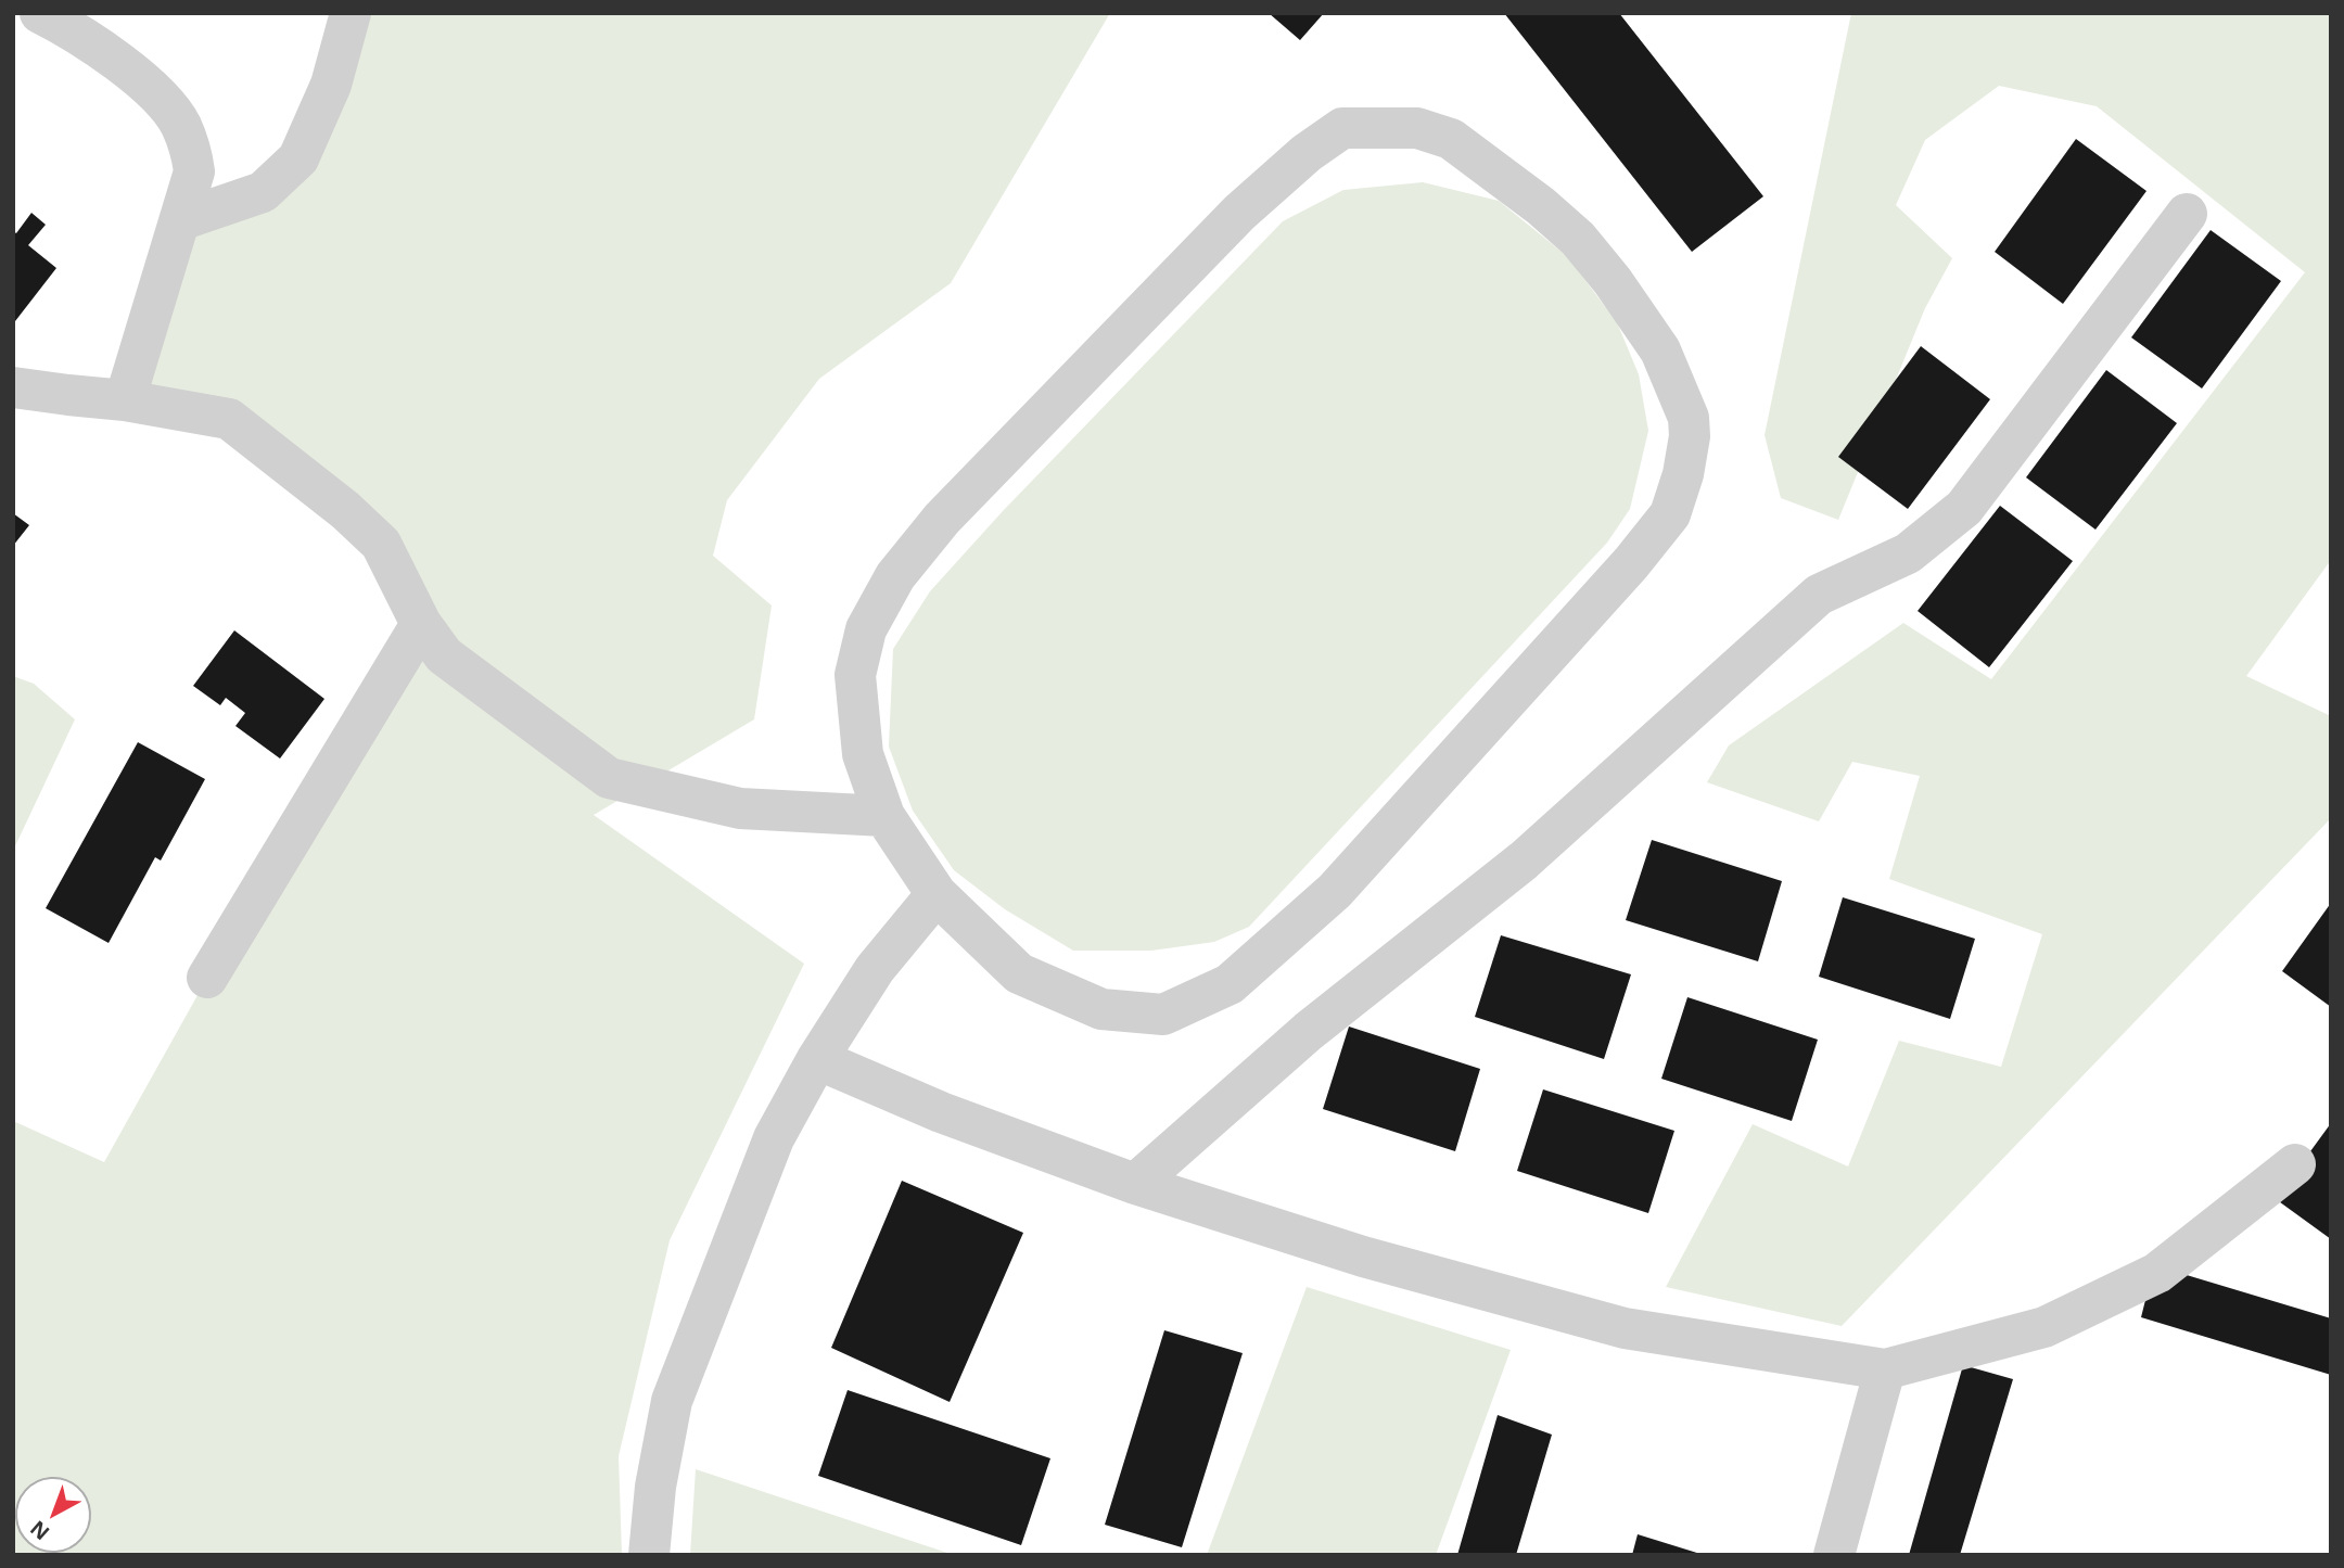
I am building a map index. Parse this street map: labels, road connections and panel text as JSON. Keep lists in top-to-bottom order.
{
  "north": "bottom left"
}
